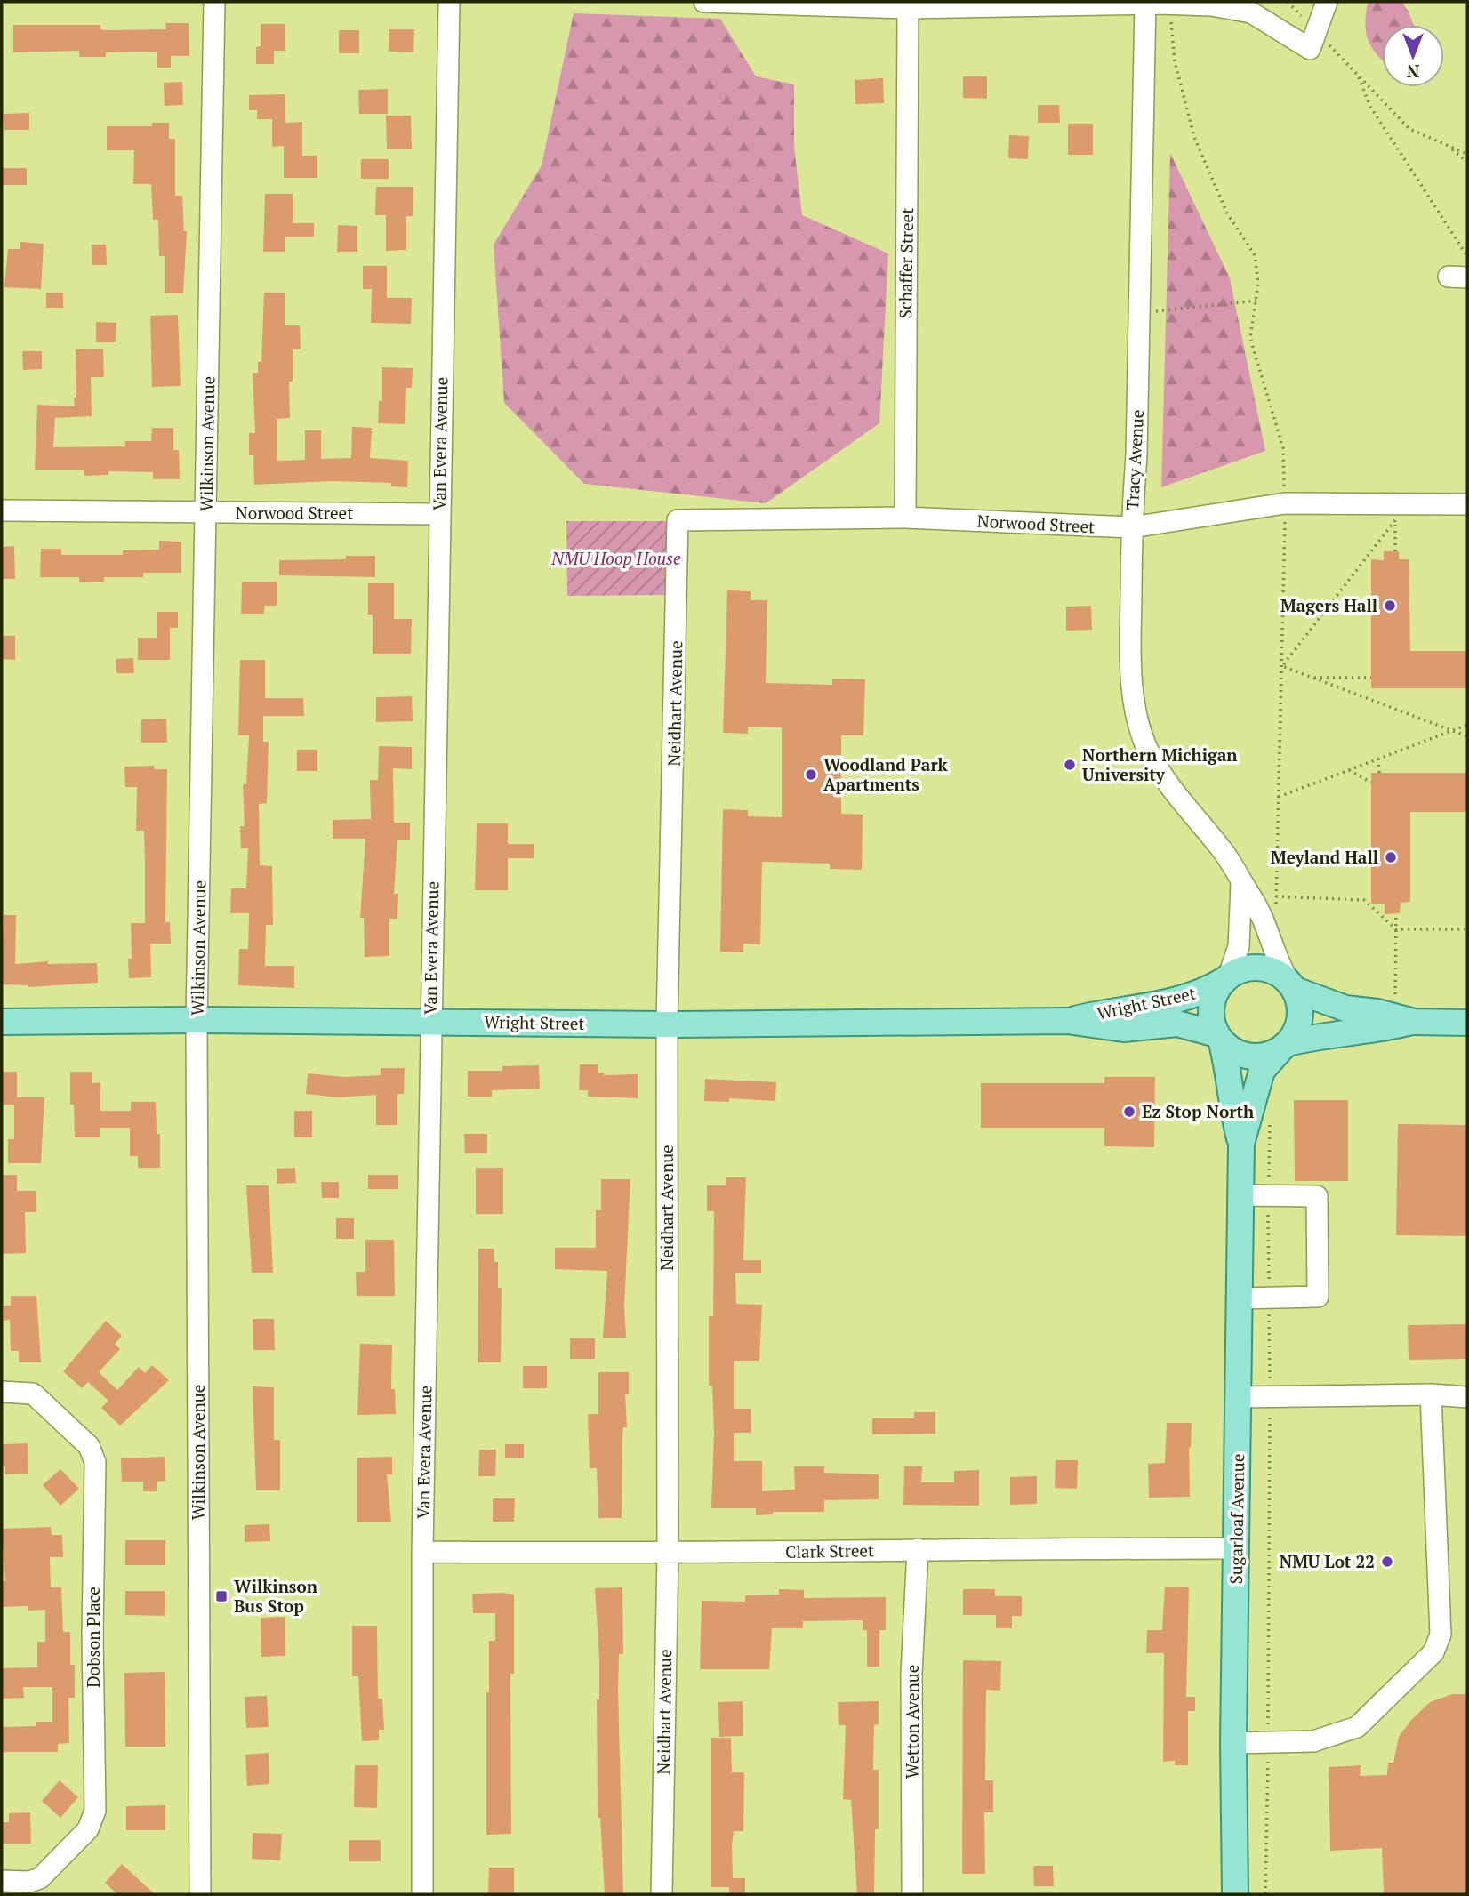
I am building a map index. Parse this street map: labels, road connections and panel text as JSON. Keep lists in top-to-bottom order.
{
  "streets": {
    "main road": ["Wright Street", "Sugarloaf Avenue"],
    "street": [
      "Schaffer Street",
      "Wilkinson Avenue",
      "Van Evera Avenue",
      "Tracy Avenue",
      "Norwood Street",
      "Neidhart Avenue",
      "Clark Street",
      "Dobson Place",
      "Wetton Avenue"
    ]
  },
  "crossings": [
    ["Schaffer Street", "Norwood Street"],
    ["Wilkinson Avenue", "Norwood Street"],
    ["Wilkinson Avenue", "Wright Street"],
    ["Van Evera Avenue", "Norwood Street"],
    ["Van Evera Avenue", "Wright Street"],
    ["Van Evera Avenue", "Clark Street"],
    ["Tracy Avenue", "Norwood Street"],
    ["Tracy Avenue", "Wright Street"],
    ["Tracy Avenue", "Sugarloaf Avenue"],
    ["Norwood Street", "Neidhart Avenue"],
    ["Neidhart Avenue", "Wright Street"],
    ["Neidhart Avenue", "Clark Street"],
    ["Wright Street", "Sugarloaf Avenue"],
    ["Sugarloaf Avenue", "Clark Street"],
    ["Clark Street", "Wetton Avenue"]
  ],
  "parks": ["NMU Hoop House"],
  "places": {
    "other": [
      "Magers Hall",
      "Northern Michigan University",
      "Woodland Park Apartments",
      "Meyland Hall",
      "Ez Stop North",
      "NMU Lot 22"
    ],
    "transit": ["Wilkinson Bus Stop"]
  },
  "north": "bottom"
}
